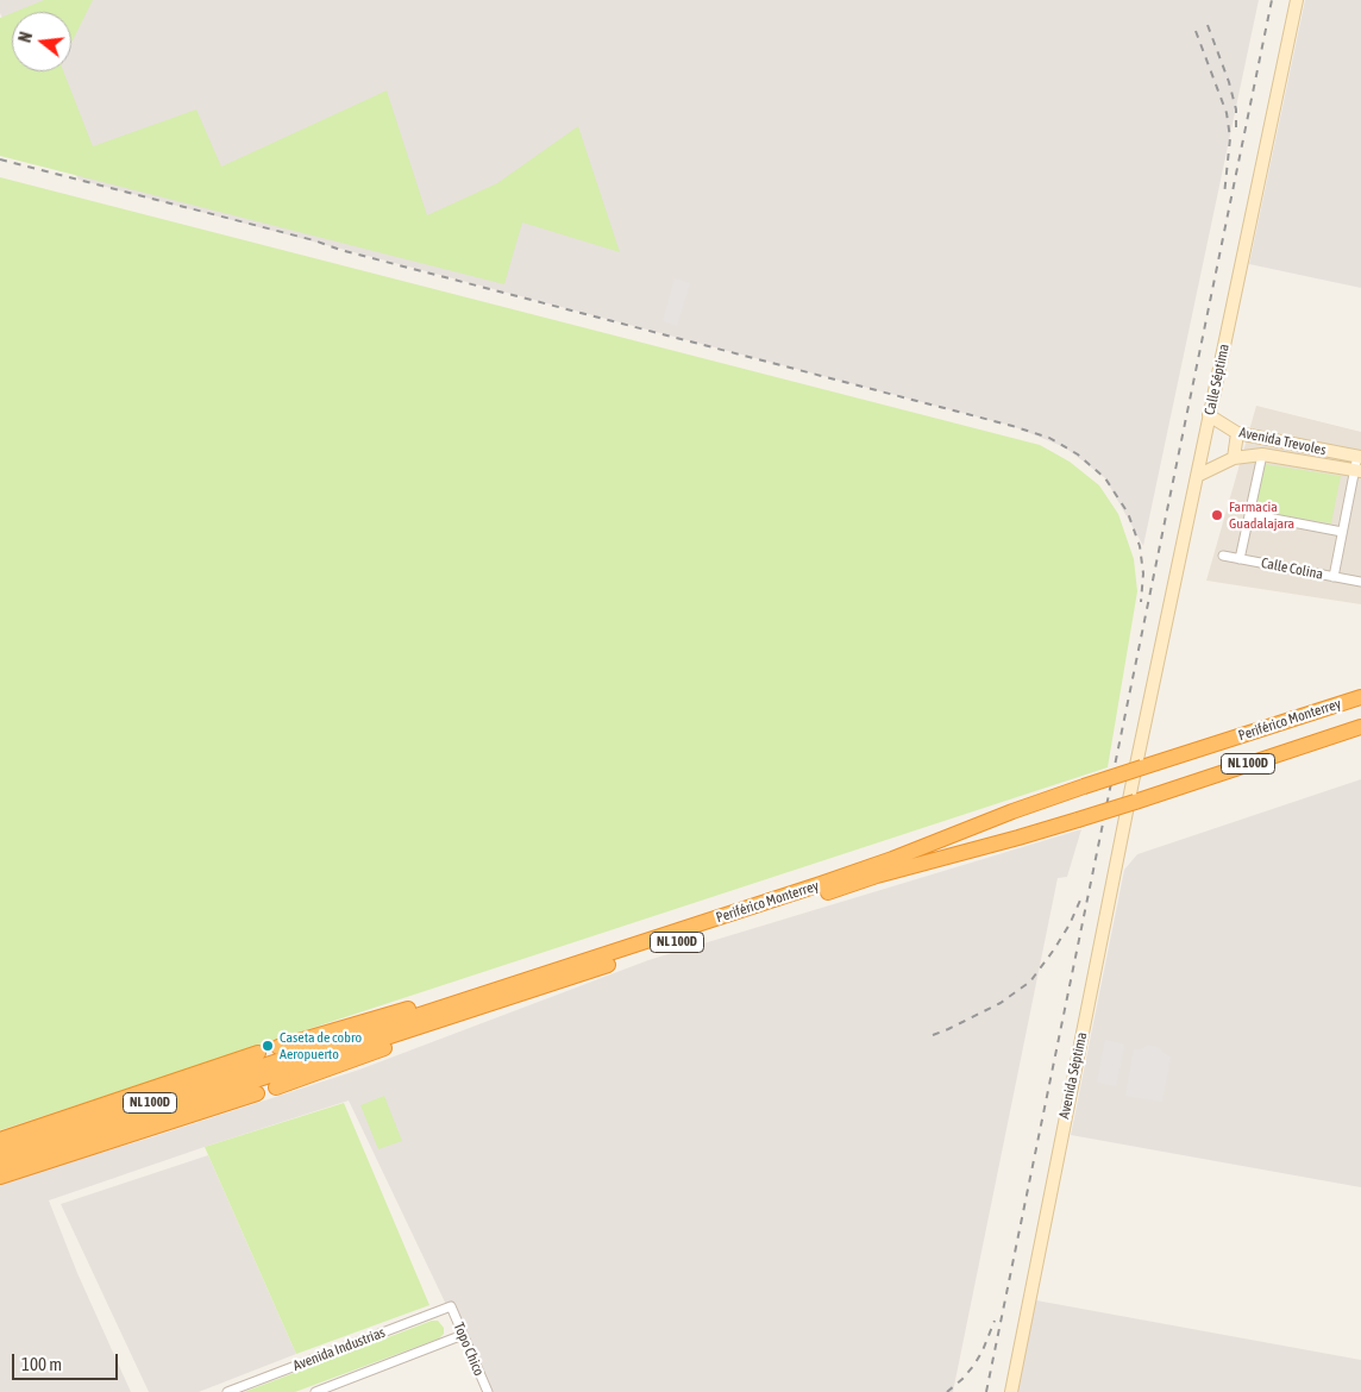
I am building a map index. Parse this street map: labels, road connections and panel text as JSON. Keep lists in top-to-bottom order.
{
  "streets": {
    "highway": ["Periférico Monterrey", "NL 100D"],
    "street": [
      "Calle Séptima",
      "Avenida Trevoles",
      "Calle Colina",
      "Avenida Séptima",
      "Avenida Industrias",
      "Topo Chico"
    ]
  },
  "crossings": [
    ["Calle Séptima", "Avenida Trevoles"],
    ["Calle Séptima", "Periférico Monterrey"],
    ["Calle Séptima", "Avenida Séptima"],
    ["Periférico Monterrey", "Avenida Séptima"],
    ["Avenida Industrias", "Topo Chico"]
  ],
  "places": ["Farmacia Guadalajara", "Caseta de cobro Aeropuerto"],
  "scale_bar": "100 m",
  "north": "left"
}
